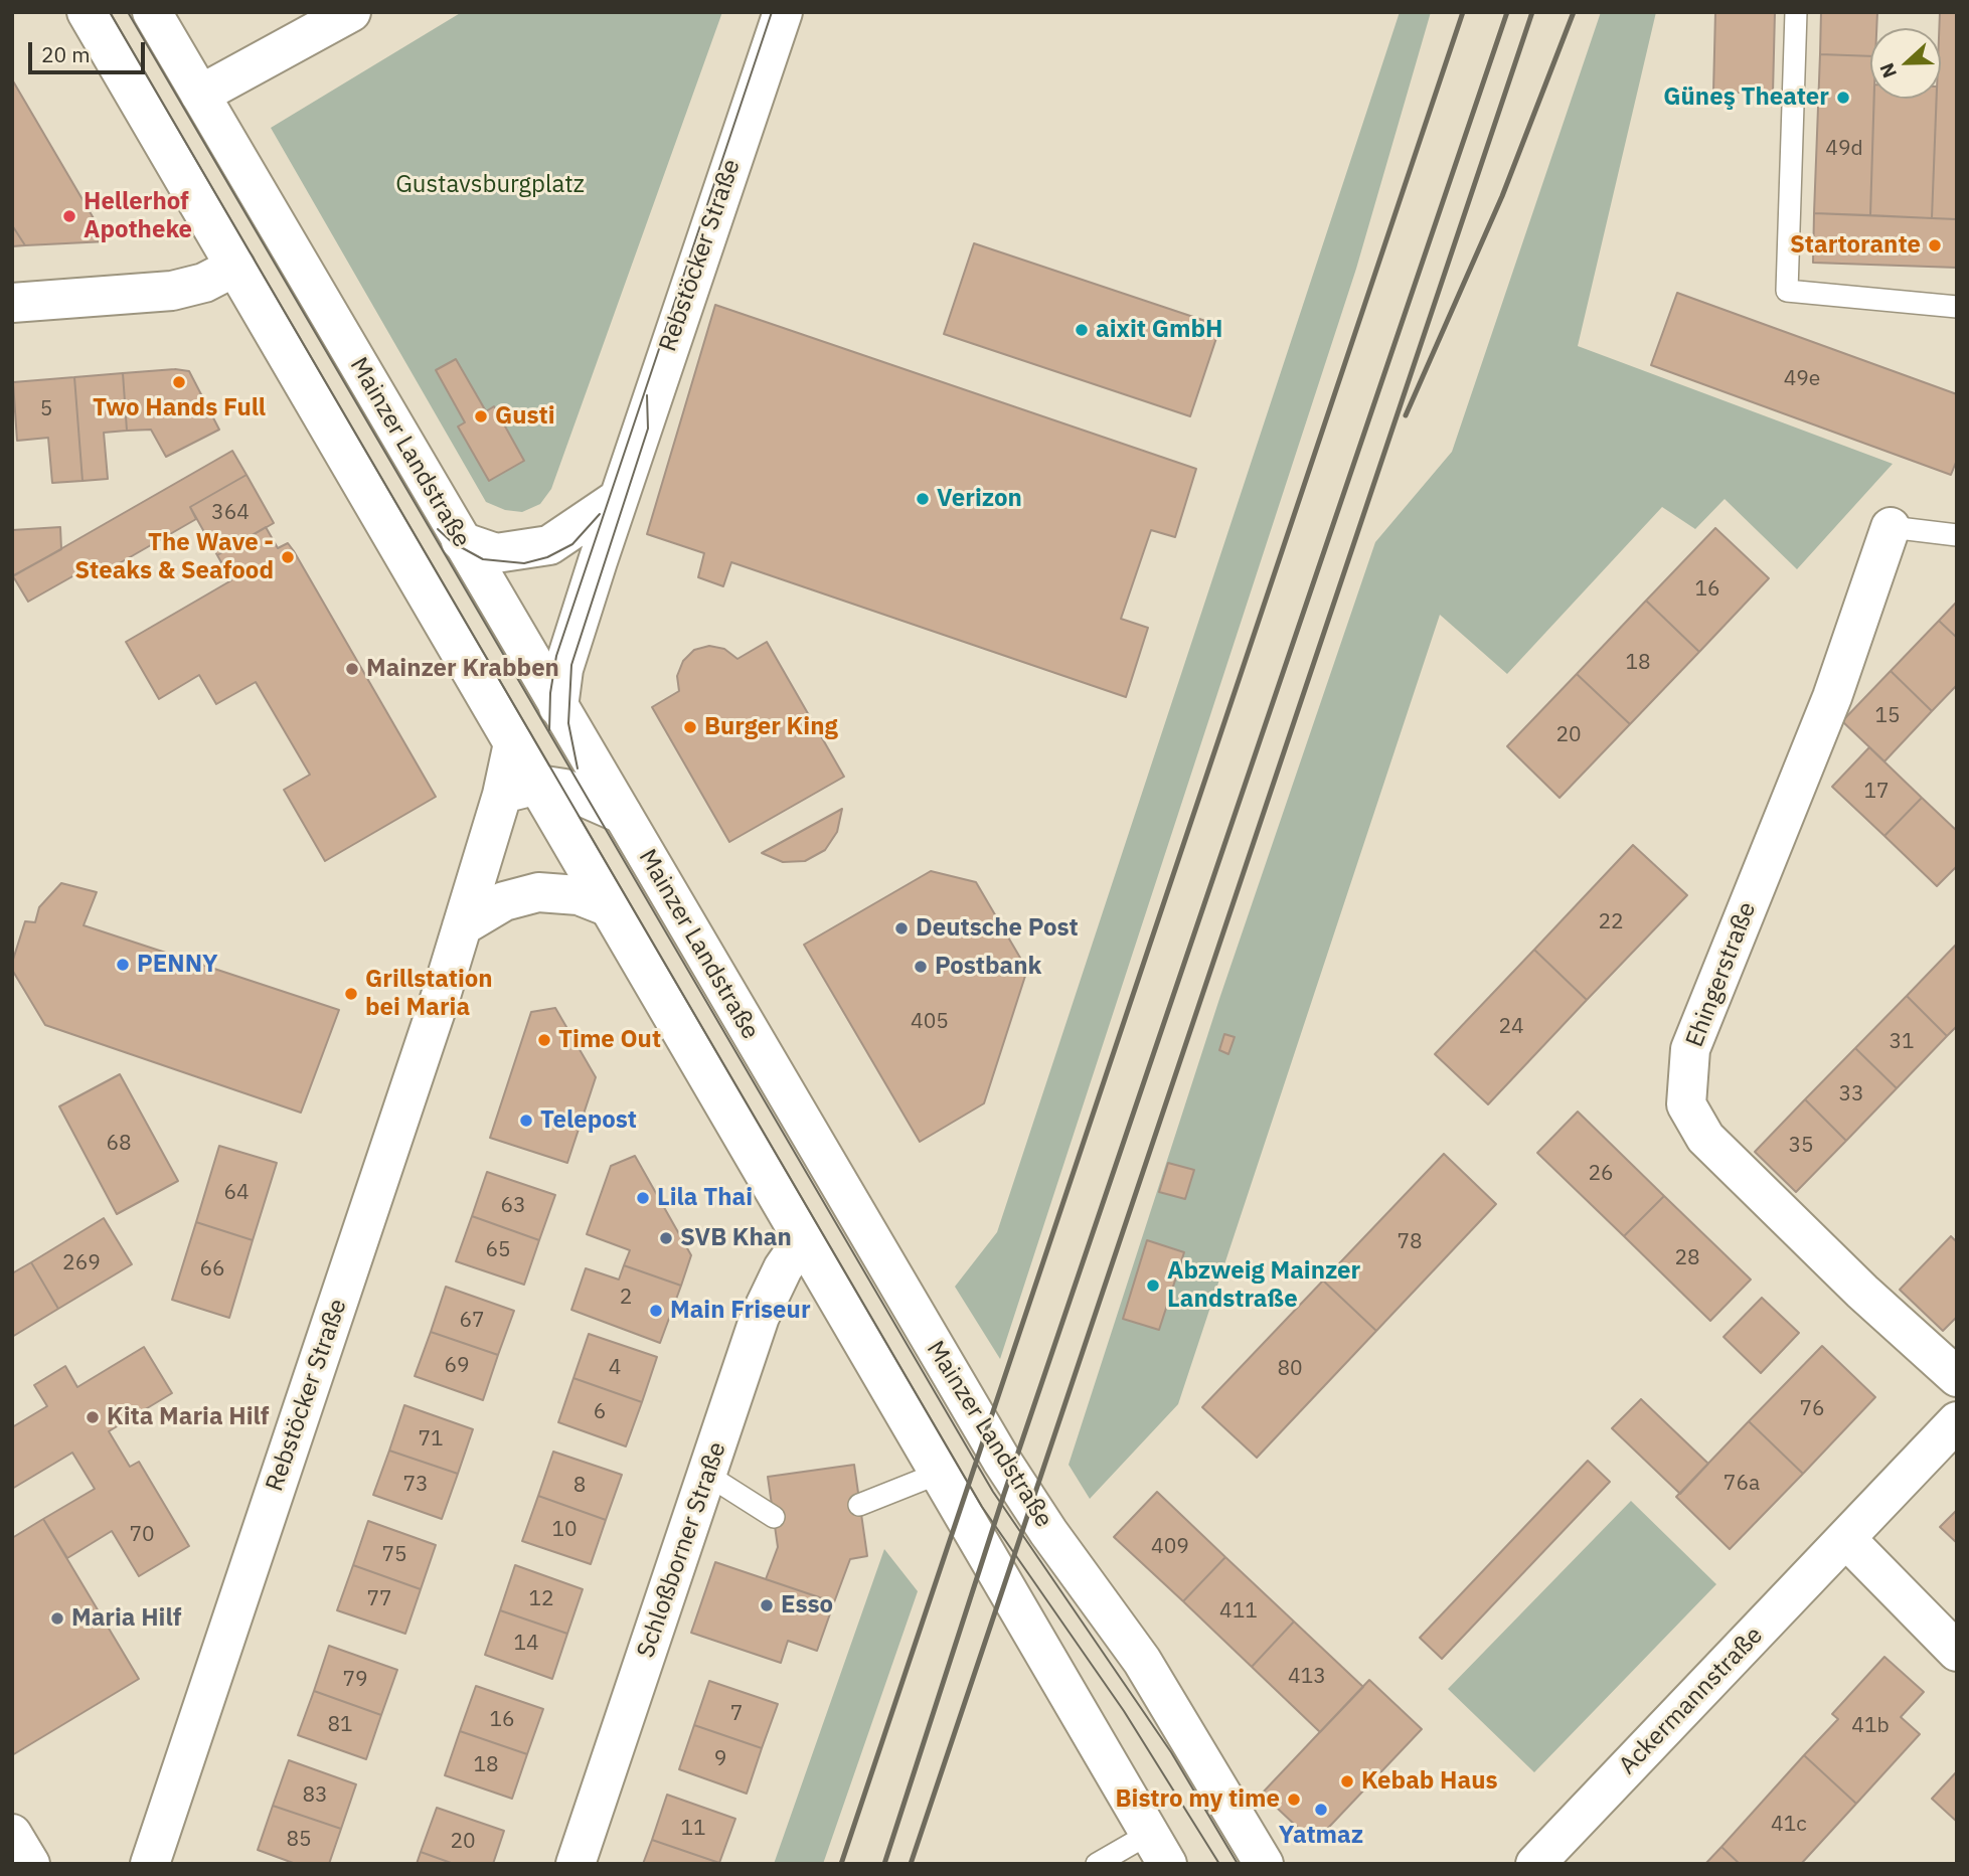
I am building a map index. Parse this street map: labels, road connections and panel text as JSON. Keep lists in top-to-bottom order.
{
  "streets": {
    "street": [
      "Rebstöcker Straße",
      "Mainzer Landstraße",
      "Ehingerstraße",
      "Schloßborner Straße",
      "Ackermannstraße"
    ]
  },
  "crossings": [
    ["Rebstöcker Straße", "Mainzer Landstraße"]
  ],
  "parks": ["Gustavsburgplatz"],
  "places": [
    "Güneş Theater",
    "Hellerhof Apotheke",
    "Startorante",
    "aixit GmbH",
    "Two Hands Full",
    "Gusti",
    "Verizon",
    "The Wave - Steaks & Seafood",
    "Mainzer Krabben",
    "Burger King",
    "Deutsche Post",
    "PENNY",
    "Postbank",
    "Grillstation bei Maria",
    "Time Out",
    "Telepost",
    "Lila Thai",
    "SVB Khan",
    "Abzweig Mainzer Landstraße",
    "Main Friseur",
    "Kita Maria Hilf",
    "Esso",
    "Maria Hilf",
    "Kebab Haus",
    "Bistro my time",
    "Yatmaz"
  ],
  "house_numbers": [
    "49d",
    "49e",
    "5",
    "364",
    "16",
    "18",
    "15",
    "20",
    "17",
    "22",
    "405",
    "24",
    "31",
    "33",
    "68",
    "35",
    "26",
    "64",
    "63",
    "78",
    "65",
    "28",
    "269",
    "66",
    "2",
    "67",
    "69",
    "4",
    "80",
    "76",
    "6",
    "71",
    "76a",
    "73",
    "8",
    "10",
    "70",
    "409",
    "75",
    "77",
    "12",
    "411",
    "14",
    "413",
    "79",
    "7",
    "16",
    "81",
    "41b",
    "9",
    "18",
    "83",
    "41c",
    "11",
    "85",
    "20"
  ],
  "scale_bar": "20 m",
  "north": "left"
}
